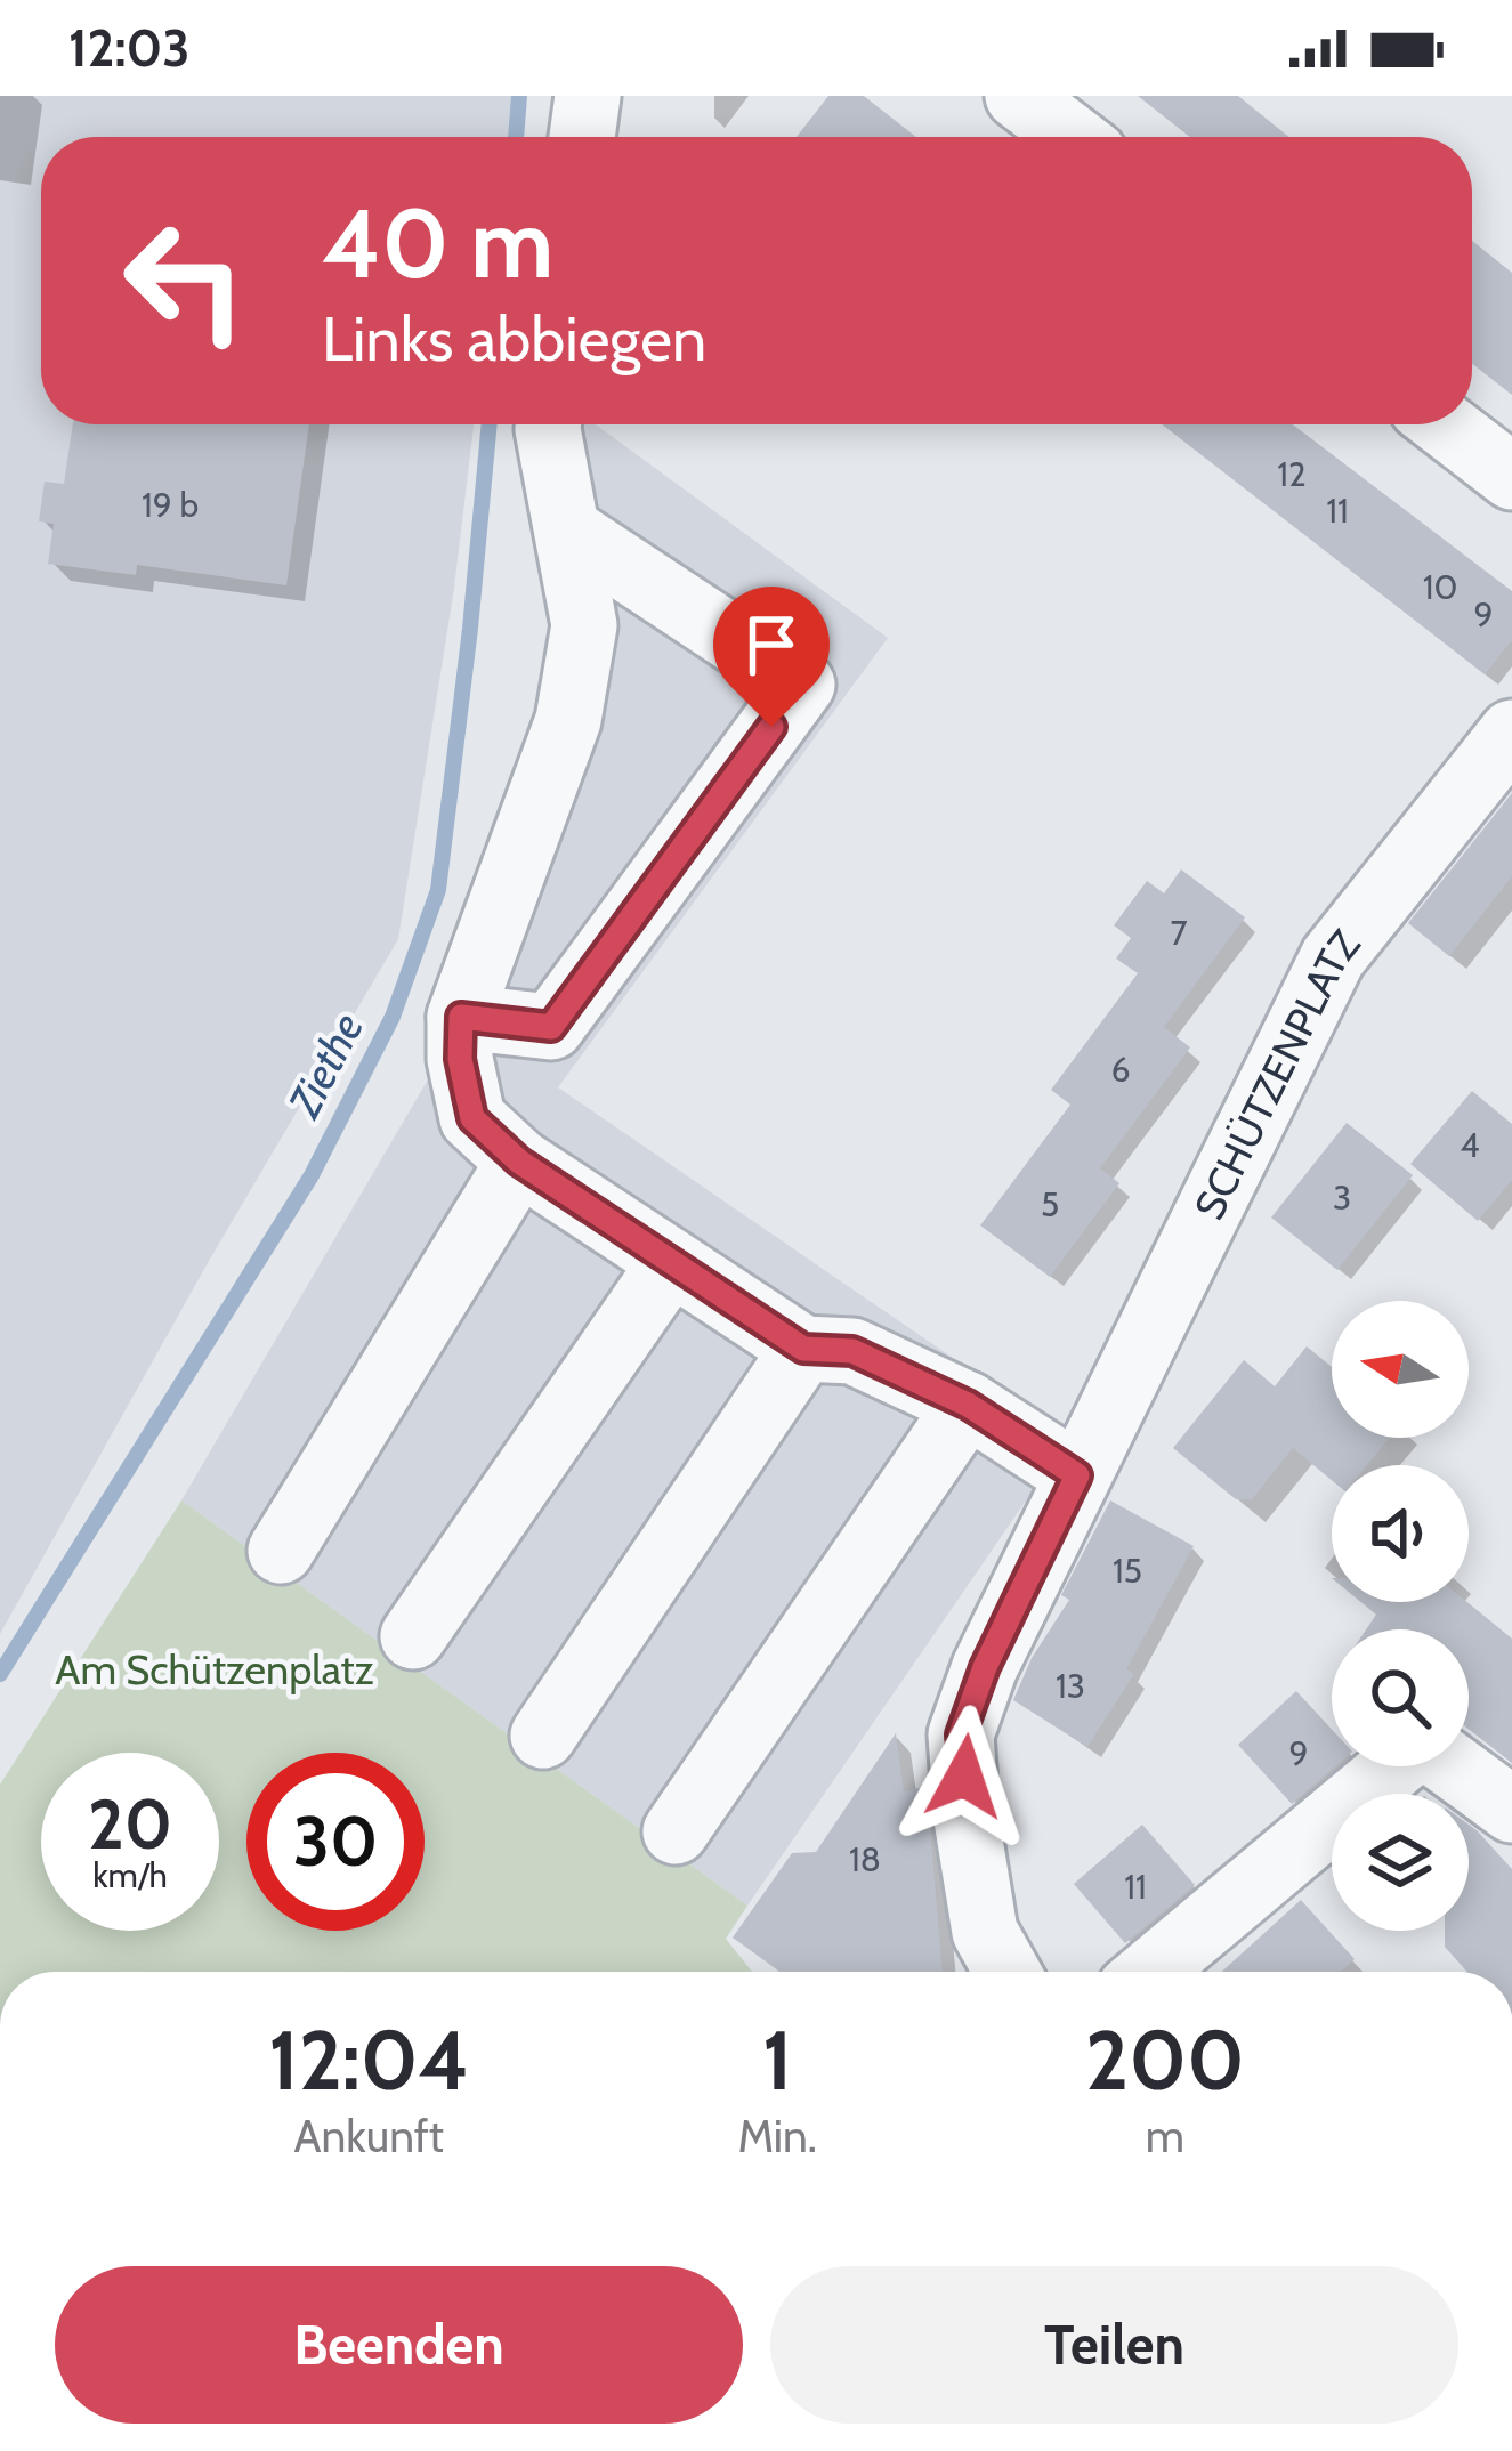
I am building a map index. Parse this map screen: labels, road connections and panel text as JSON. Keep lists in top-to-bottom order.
{
  "streets": {
    "street": ["SCHÜTZENPLATZ"]
  },
  "water": ["Ziethe"],
  "parks": ["Am Schützenplatz"],
  "house_numbers": [
    "12",
    "19 b",
    "11",
    "10",
    "9",
    "7",
    "6",
    "4",
    "3",
    "5",
    "15",
    "13",
    "9",
    "18",
    "11"
  ],
  "north": "left",
  "page": {
    "status": "12:03",
    "turn": ["40 m", "Links abbiegen"],
    "speed": "20 km/h",
    "limit": "30",
    "eta": [
      "12:04",
      "Ankunft",
      "1",
      "Min.",
      "200",
      "m"
    ],
    "buttons": ["Beenden", "Teilen"]
  }
}
